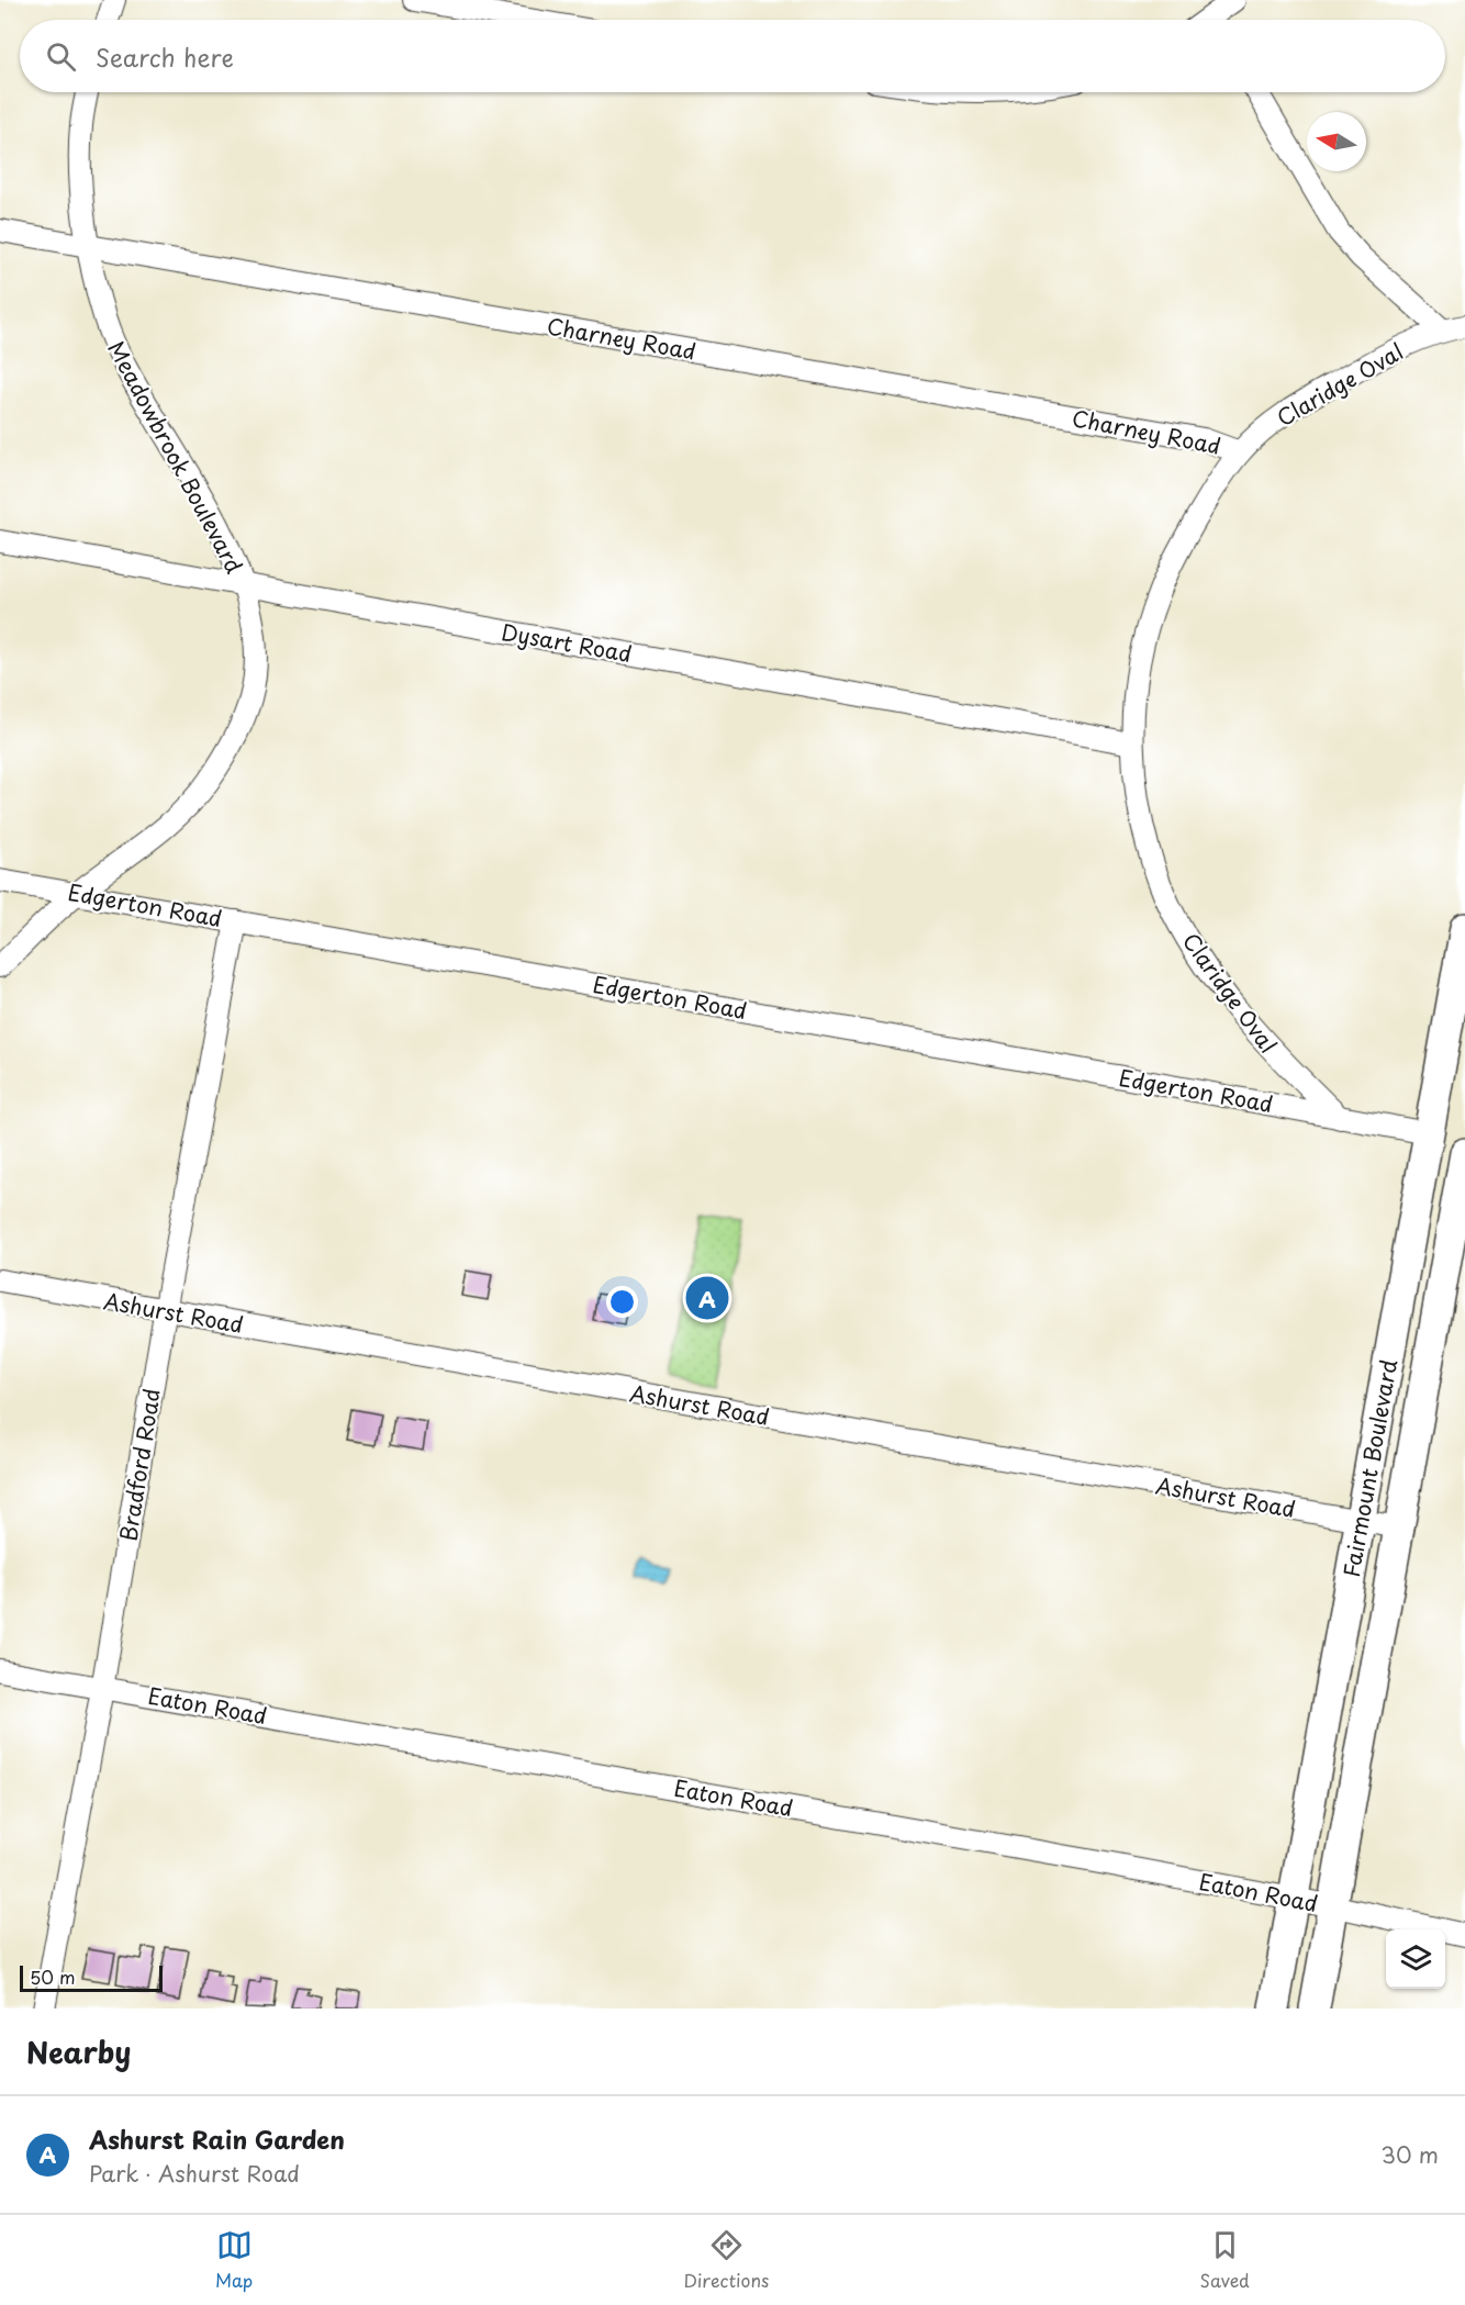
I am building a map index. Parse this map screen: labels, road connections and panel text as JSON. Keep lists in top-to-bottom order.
{
  "streets": {
    "main road": ["Fairmount Boulevard"],
    "street": [
      "Charney Road",
      "Claridge Oval",
      "Meadowbrook Boulevard",
      "Dysart Road",
      "Edgerton Road",
      "Ashurst Road",
      "Bradford Road",
      "Eaton Road"
    ]
  },
  "crossings": [
    ["Charney Road", "Claridge Oval"],
    ["Charney Road", "Meadowbrook Boulevard"],
    ["Claridge Oval", "Dysart Road"],
    ["Claridge Oval", "Edgerton Road"],
    ["Meadowbrook Boulevard", "Dysart Road"],
    ["Meadowbrook Boulevard", "Edgerton Road"],
    ["Edgerton Road", "Bradford Road"],
    ["Ashurst Road", "Bradford Road"],
    ["Ashurst Road", "Fairmount Boulevard"],
    ["Bradford Road", "Eaton Road"],
    ["Fairmount Boulevard", "Eaton Road"]
  ],
  "scale_bar": "50 m",
  "north": "left",
  "page": {
    "search": "Search here",
    "pins": "A",
    "scale": "50 m",
    "heading": "Nearby",
    "list": [
      {
        "mark": "A",
        "name": "Ashurst Rain Garden",
        "note": "Park · Ashurst Road",
        "value": "30 m"
      }
    ],
    "nav": ["Map", "Directions", "Saved"]
  }
}
